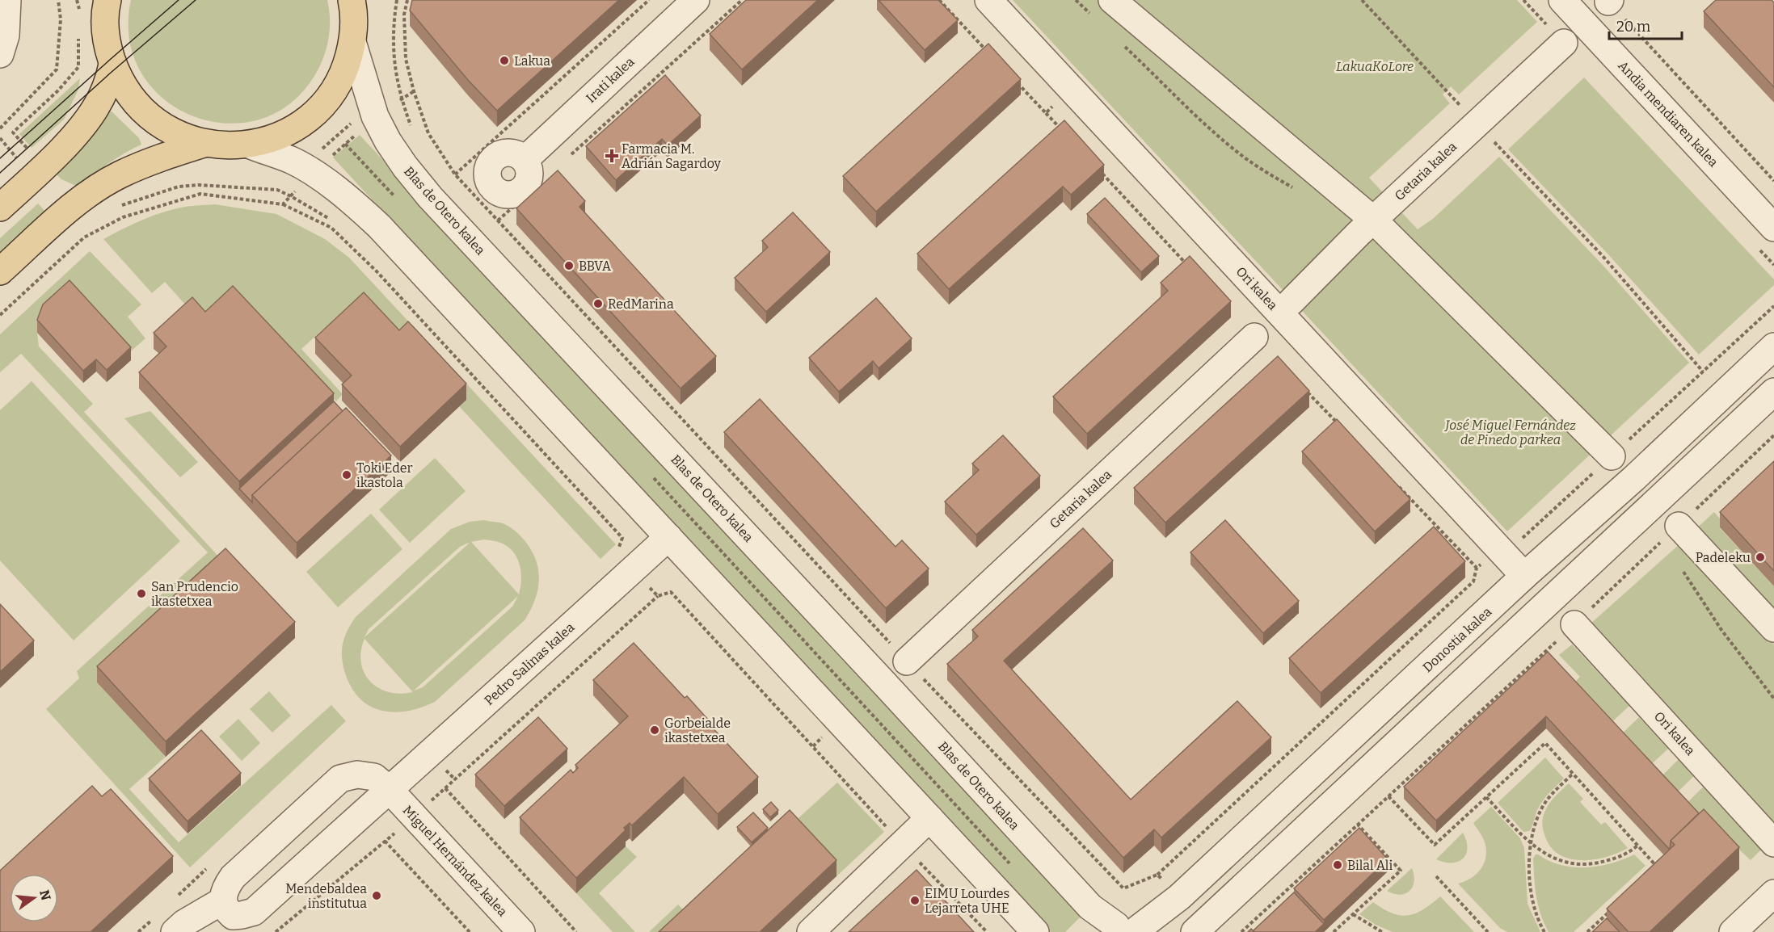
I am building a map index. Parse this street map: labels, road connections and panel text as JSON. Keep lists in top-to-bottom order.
{
  "streets": {
    "street": [
      "Irati kalea",
      "Andia mendiaren kalea",
      "Getaria kalea",
      "Blas de Otero kalea",
      "Ori kalea",
      "Donostia kalea",
      "Pedro Salinas kalea",
      "Miguel Hernández kalea"
    ]
  },
  "crossings": [
    ["Blas de Otero kalea", "Donostia kalea"],
    ["Ori kalea", "Donostia kalea"],
    ["Pedro Salinas kalea", "Miguel Hernández kalea"]
  ],
  "parks": ["LakuaKoLore", "José Miguel Fernández de Pinedo parkea"],
  "places": {
    "other": [
      "Lakua",
      "BBVA",
      "RedMarina",
      "Toki Eder ikastola",
      "Padeleku",
      "San Prudencio ikastetxea",
      "Gorbeialde ikastetxea",
      "Bilal Ali",
      "Mendebaldea institutua",
      "EIMU Lourdes Lejarreta UHE"
    ],
    "health": ["Farmacia M. Adrián Sagardoy"]
  },
  "scale_bar": "20 m",
  "north": "right"
}
